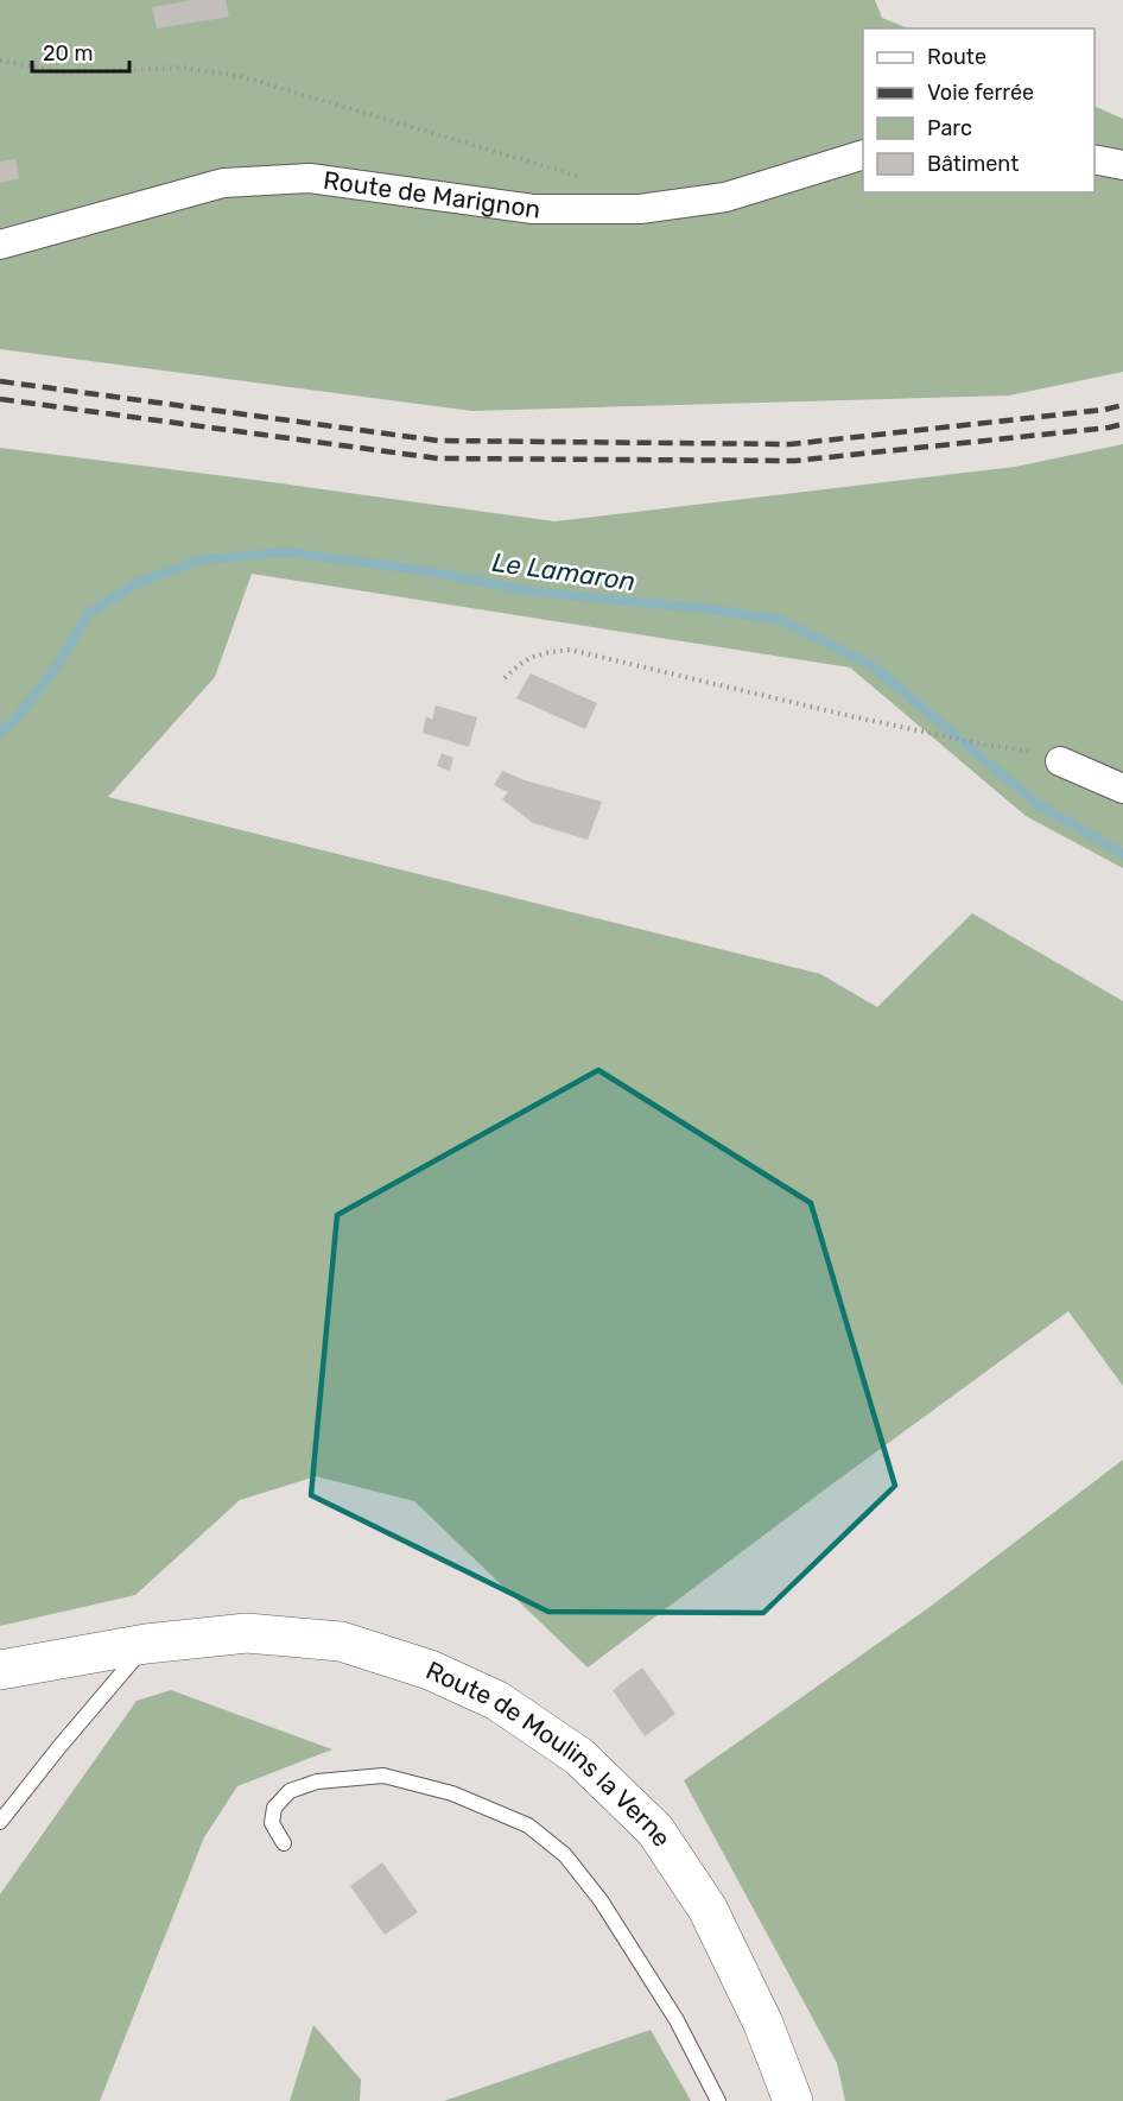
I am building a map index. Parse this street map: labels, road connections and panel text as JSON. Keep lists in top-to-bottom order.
{
  "streets": {
    "main road": ["Route de Moulins la Verne"],
    "street": ["Route de Marignon"]
  },
  "water": ["Le Lamaron"],
  "legend": [
    "Route",
    "Voie ferrée",
    "Parc",
    "Bâtiment"
  ],
  "scale_bar": "20 m"
}
